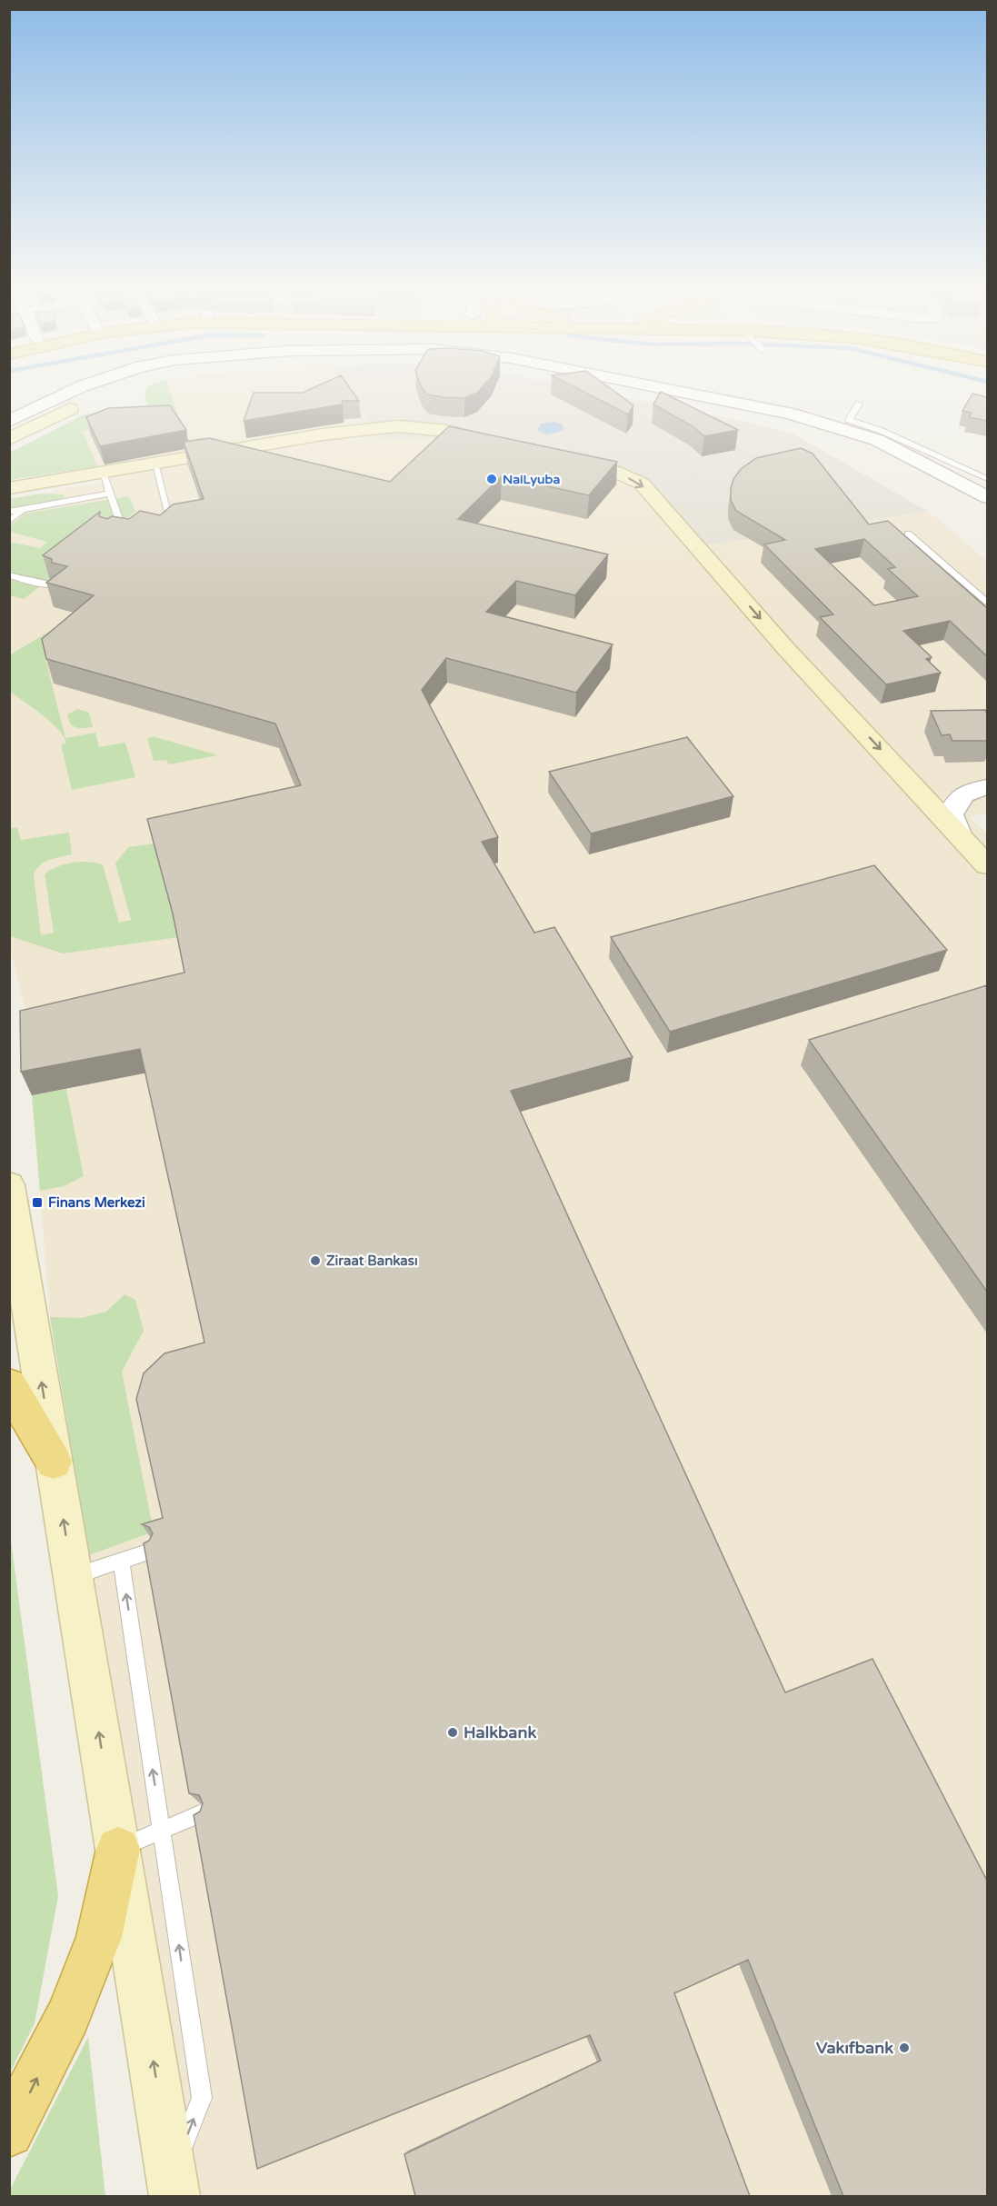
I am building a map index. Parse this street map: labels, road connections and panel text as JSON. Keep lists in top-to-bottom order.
{
  "places": {
    "other": [
      "NaiLyuba",
      "Ziraat Bankası",
      "Halkbank",
      "Vakıfbank"
    ],
    "transit": ["Finans Merkezi"]
  }
}
